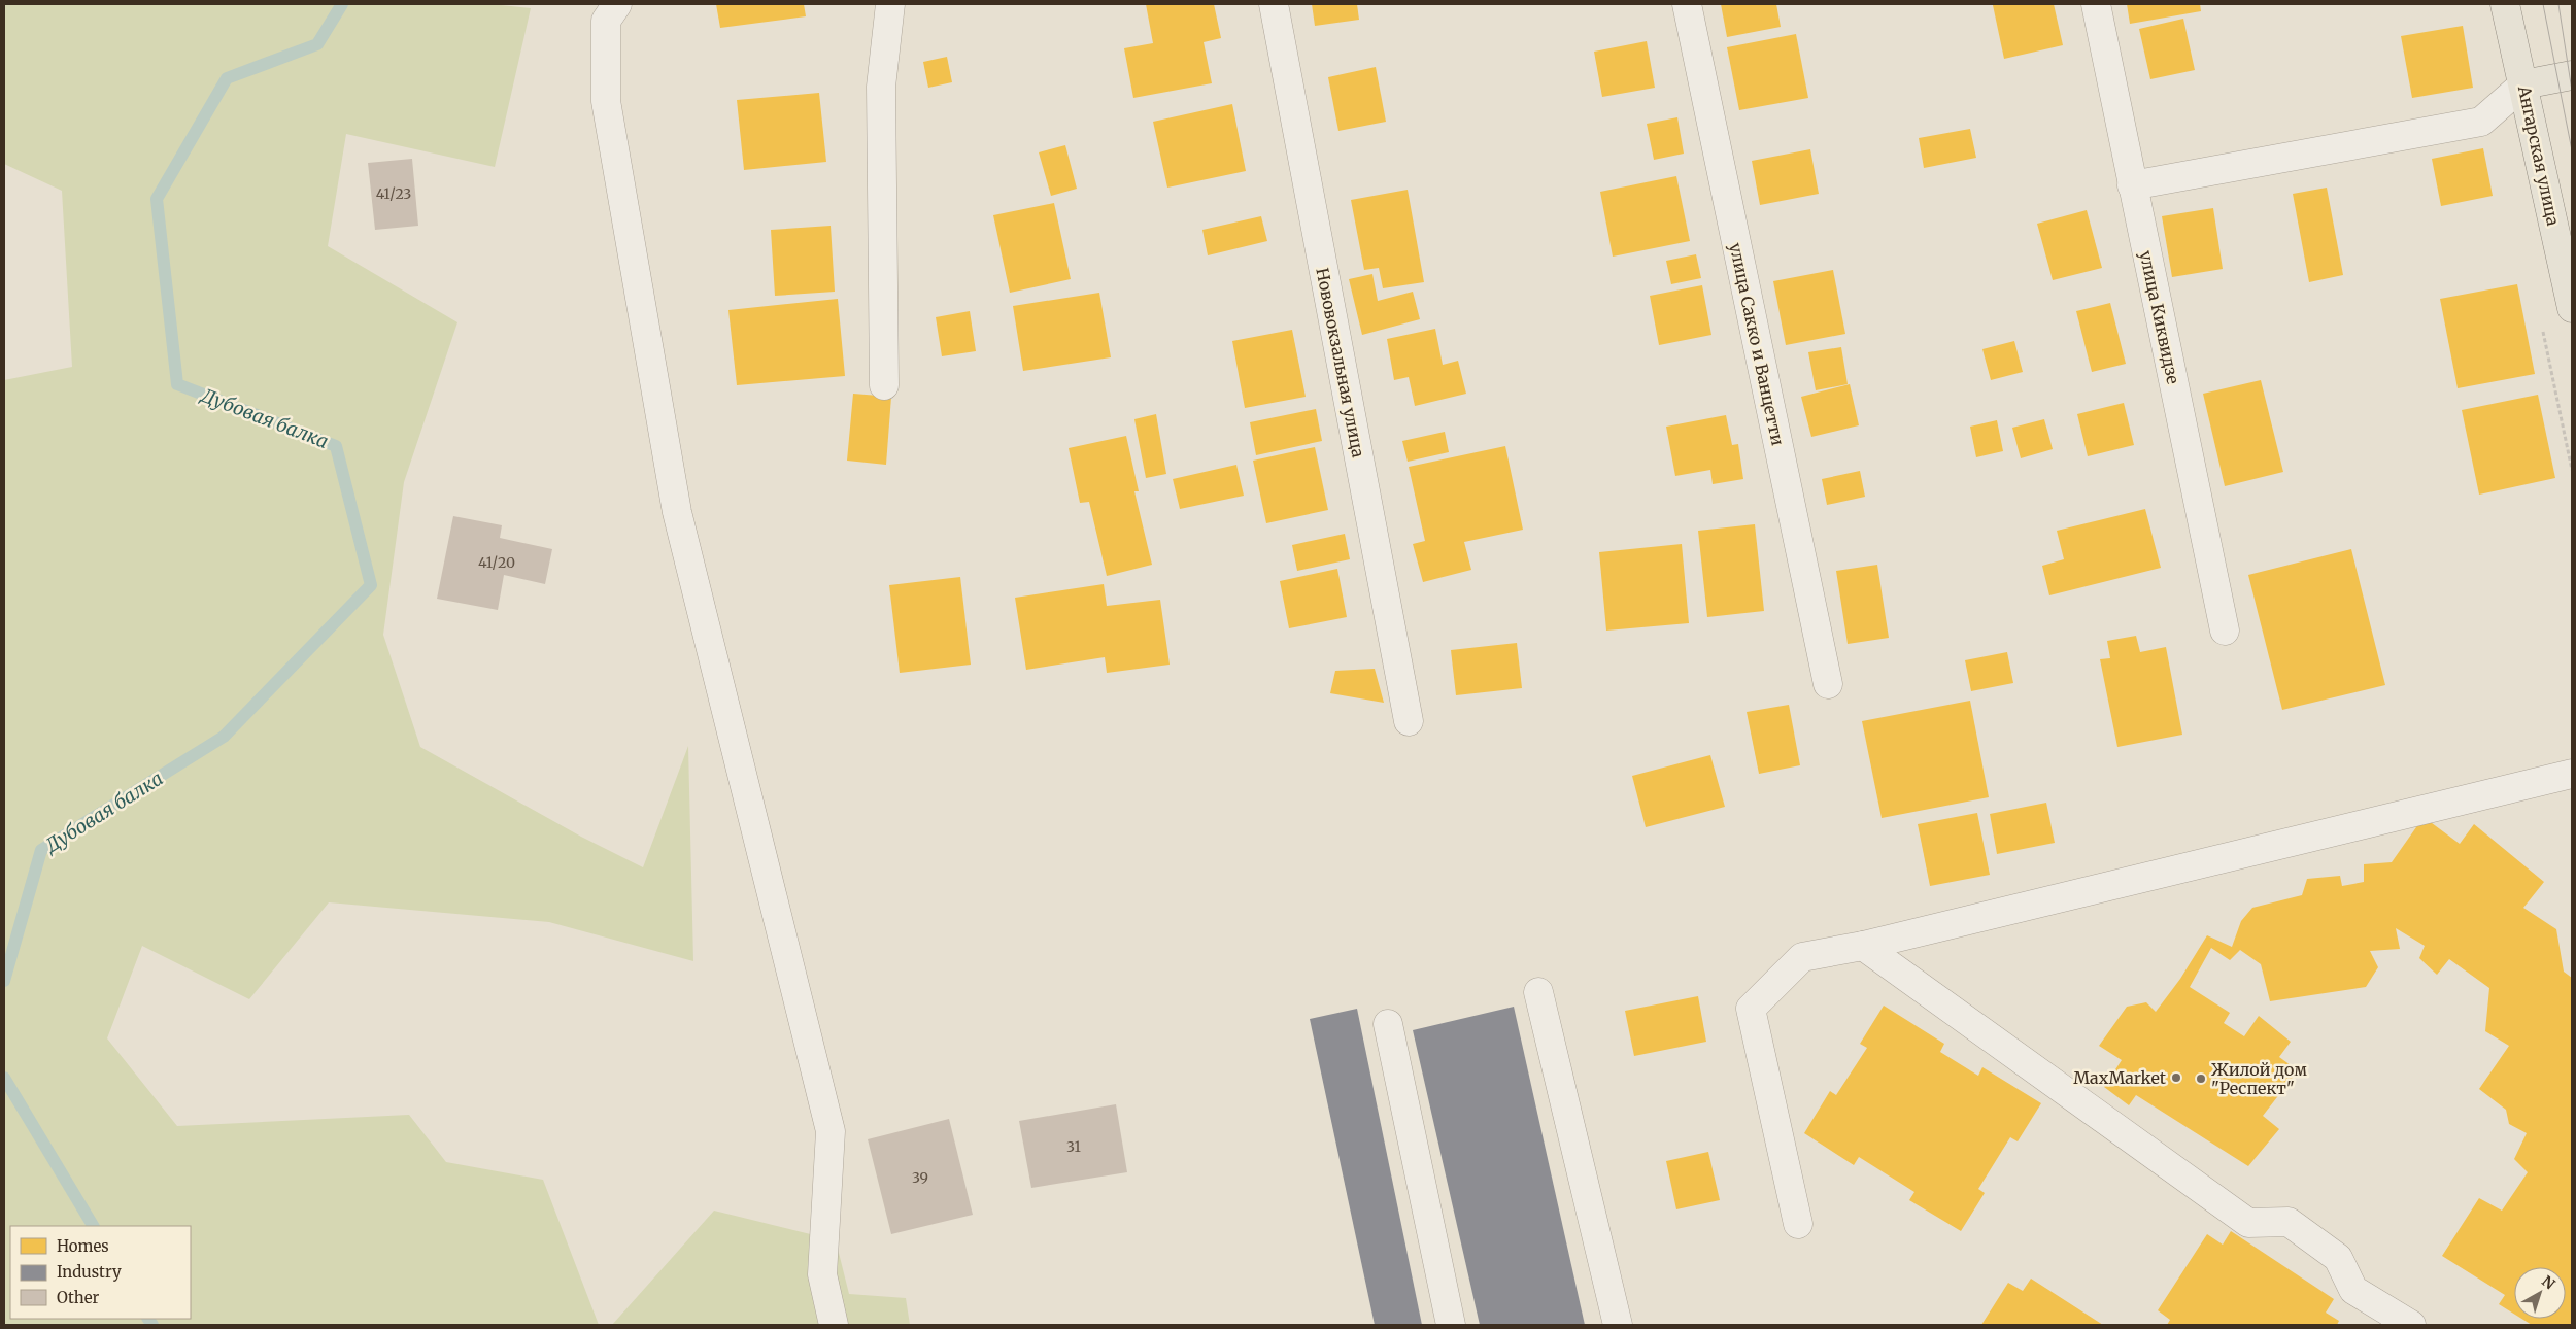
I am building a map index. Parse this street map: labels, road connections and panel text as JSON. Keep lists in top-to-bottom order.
{
  "streets": {
    "main road": ["Ангарская улица"],
    "street": ["улица Киквидзе", "улица Сакко и Ванцетти", "Нововокзальная улица"]
  },
  "water": ["Дубовая балка"],
  "places": ["MaxMarket", "Жилой дом \"Респект\""],
  "house_numbers": [
    "41/23",
    "41/20",
    "31",
    "39"
  ],
  "legend": ["Homes", "Industry", "Other"],
  "north": "top right"
}
